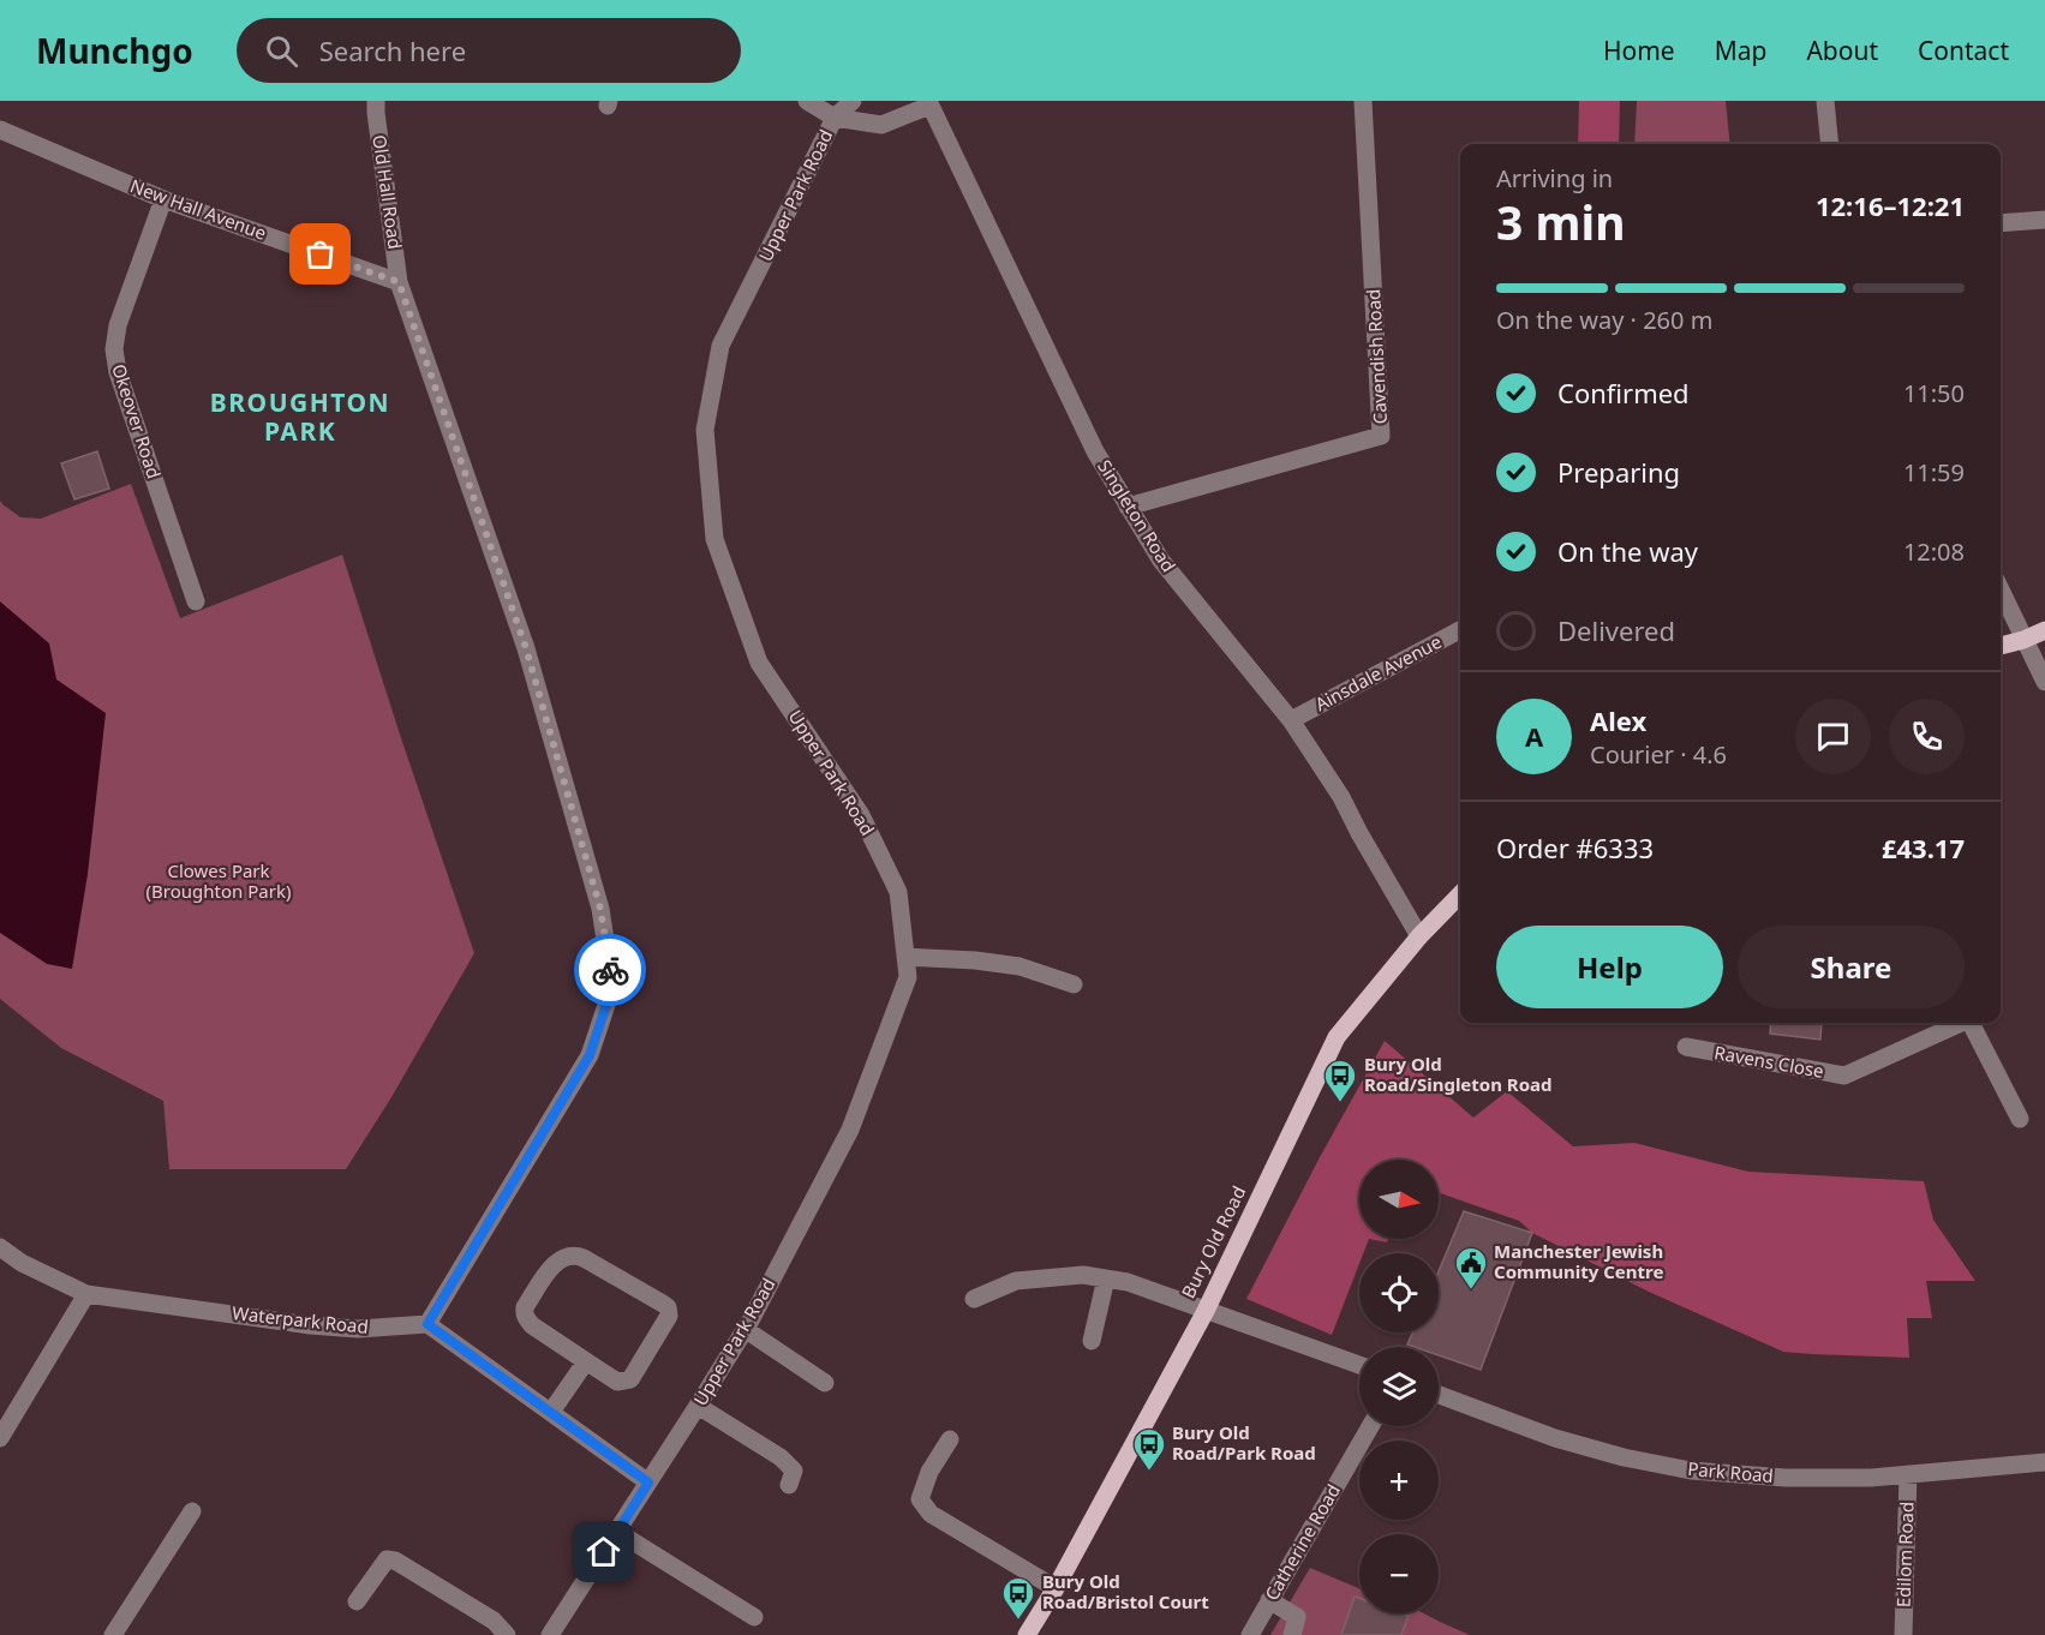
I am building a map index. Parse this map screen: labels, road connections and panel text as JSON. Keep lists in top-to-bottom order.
{
  "streets": {
    "main road": ["Bury Old Road"],
    "street": [
      "Old Hall Road",
      "Upper Park Road",
      "New Hall Avenue",
      "Cavendish Road",
      "Okeover Road",
      "Singleton Road",
      "Ainsdale Avenue",
      "Ravens Close",
      "Waterpark Road",
      "Park Road",
      "Catherine Road",
      "Edilom Road"
    ]
  },
  "crossings": [
    ["Old Hall Road", "New Hall Avenue"],
    ["Old Hall Road", "Waterpark Road"],
    ["Upper Park Road", "Singleton Road"],
    ["New Hall Avenue", "Okeover Road"],
    ["Cavendish Road", "Singleton Road"],
    ["Singleton Road", "Ainsdale Avenue"],
    ["Singleton Road", "Bury Old Road"],
    ["Park Road", "Edilom Road"]
  ],
  "districts": ["BROUGHTON PARK"],
  "parks": ["Clowes Park (Broughton Park)"],
  "places": {
    "bus stop": ["Bury Old Road/Singleton Road", "Bury Old Road/Park Road", "Bury Old Road/Bristol Court"],
    "public building": ["Manchester Jewish Community Centre"]
  },
  "north": "right",
  "page": {
    "header": "Munchgo",
    "search": "Search here",
    "nav": [
      "Home",
      "Map",
      "About",
      "Contact"
    ],
    "heading": ["3 min", "Arriving in", "12:16–12:21"],
    "panel": [
      "Alex",
      "Courier · 4.6",
      "Order #6333",
      "£43.17"
    ],
    "bar": "On the way · 260 m",
    "list": [
      ["Confirmed", "11:50"],
      ["Preparing", "11:59"],
      ["On the way", "12:08"],
      "Delivered"
    ],
    "round": "A",
    "buttons": ["Help", "Share"],
    "map_buttons": ["+", "−"]
  }
}
